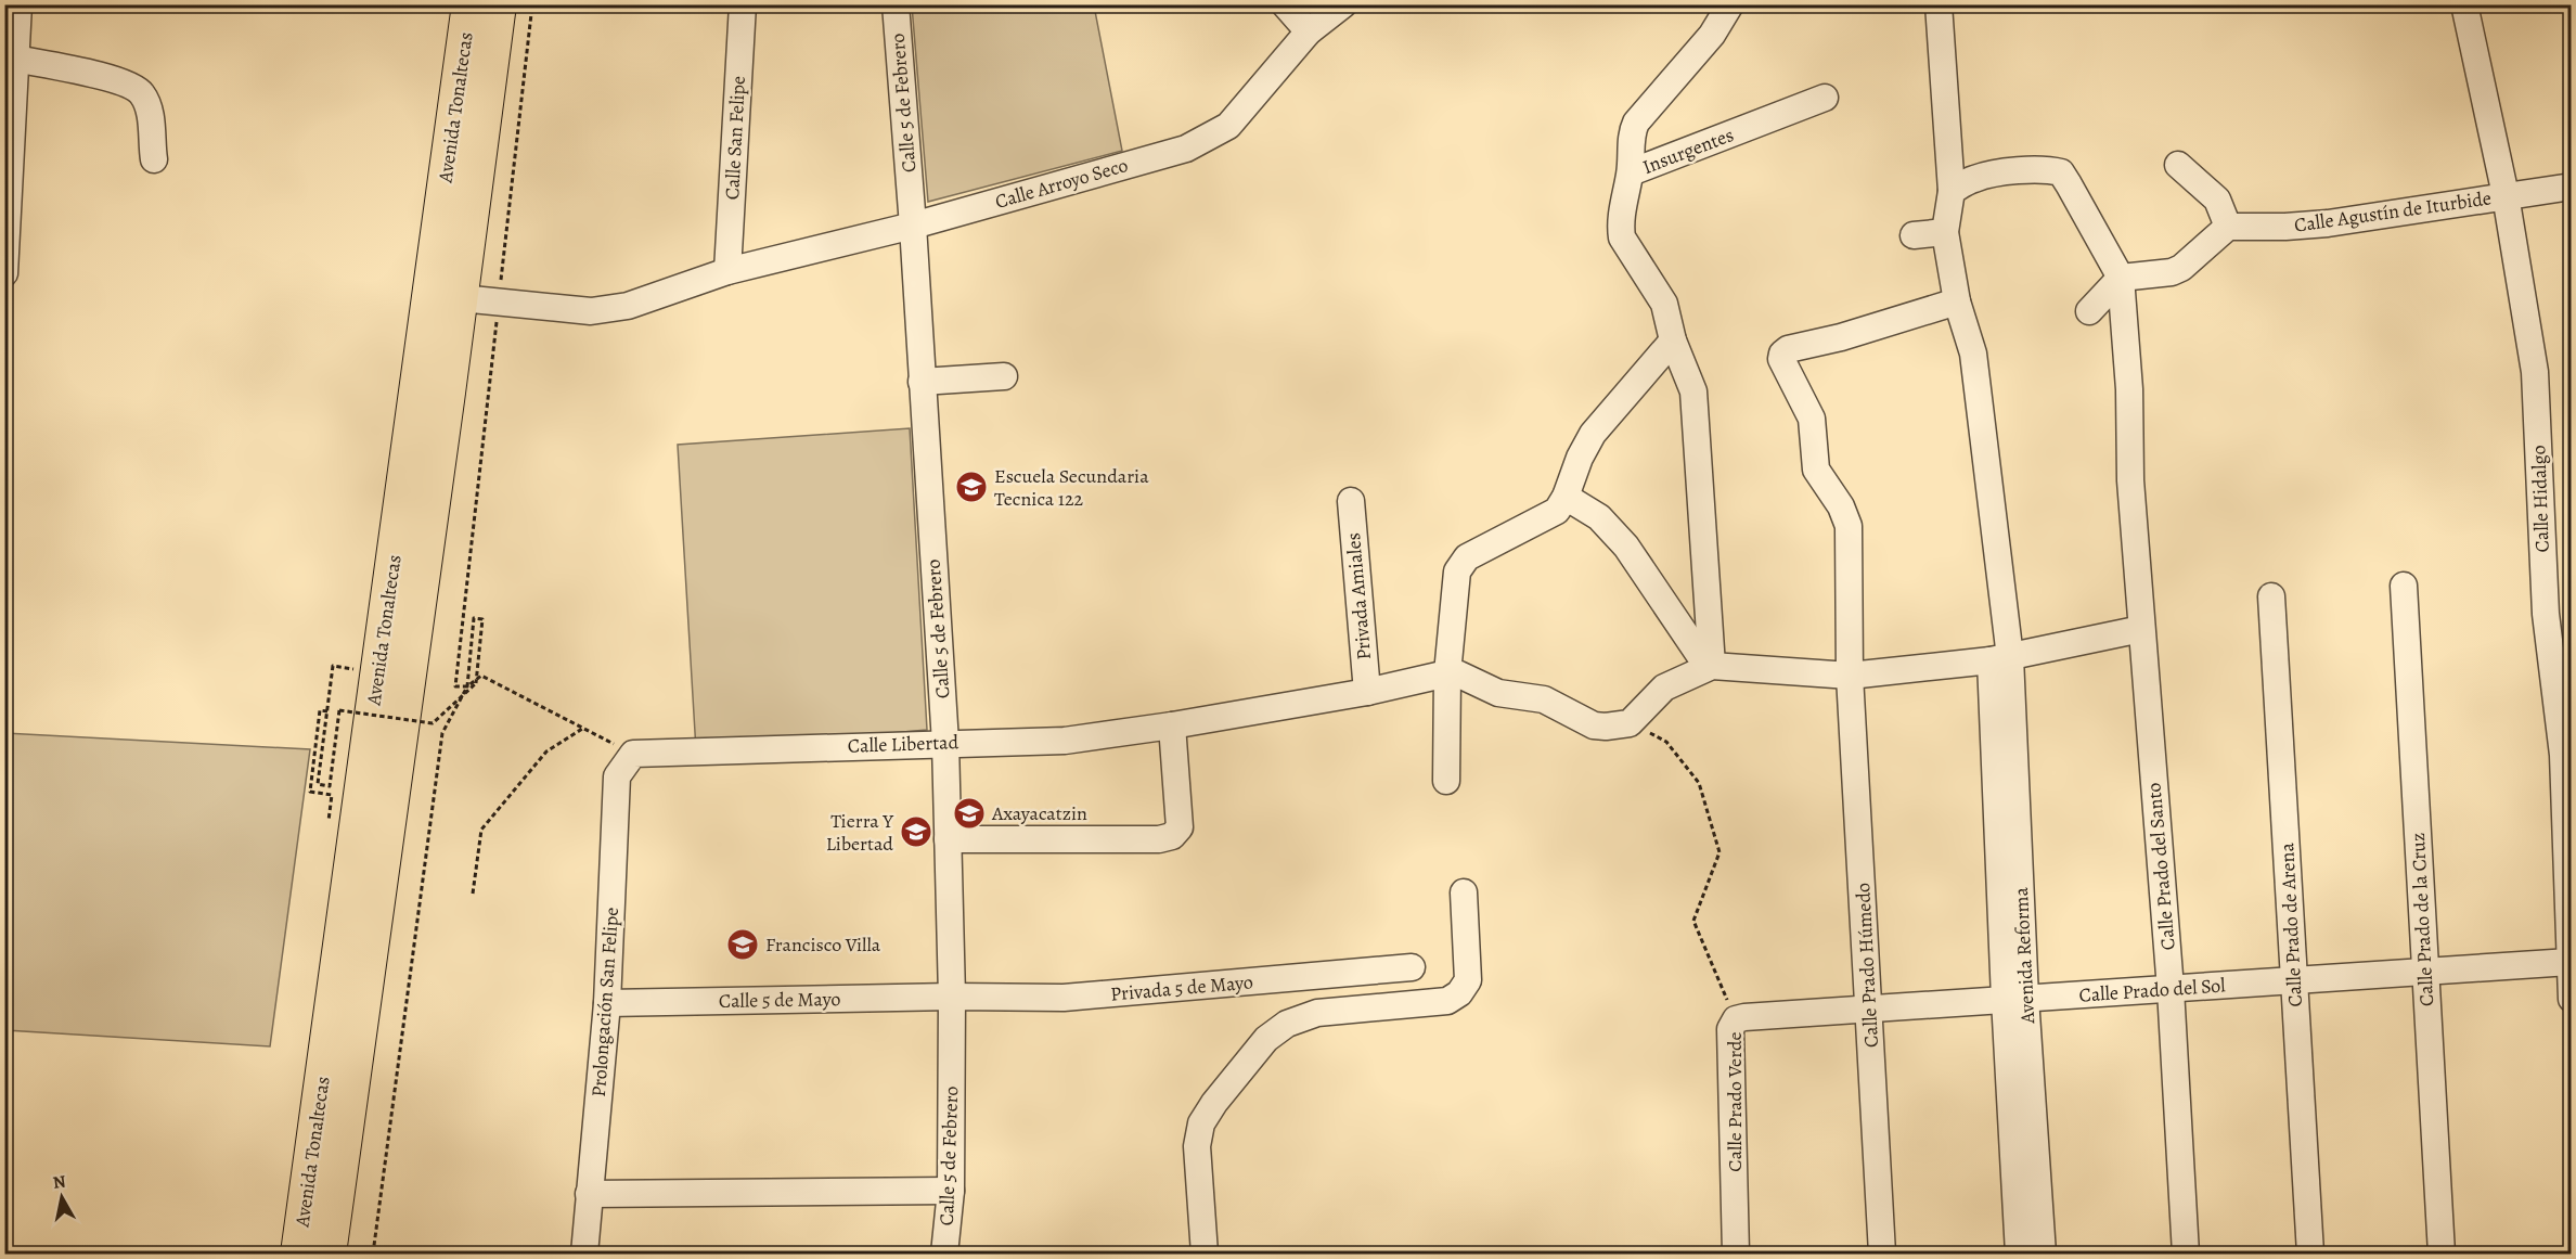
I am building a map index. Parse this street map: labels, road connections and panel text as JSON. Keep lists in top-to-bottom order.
{
  "streets": {
    "main road": ["Avenida Tonaltecas"],
    "street": [
      "Calle 5 de Febrero",
      "Calle San Felipe",
      "Insurgentes",
      "Calle Arroyo Seco",
      "Calle Agustín de Iturbide",
      "Calle Hidalgo",
      "Privada Amiales",
      "Calle Libertad",
      "Calle Prado del Santo",
      "Calle Prado de la Cruz",
      "Calle Prado de Arena",
      "Avenida Reforma",
      "Calle Prado Húmedo",
      "Privada 5 de Mayo",
      "Calle Prado del Sol",
      "Calle 5 de Mayo",
      "Prolongación San Felipe",
      "Calle Prado Verde"
    ]
  },
  "crossings": [
    ["Calle 5 de Febrero", "Calle Arroyo Seco"],
    ["Calle 5 de Febrero", "Calle Libertad"],
    ["Calle 5 de Febrero", "Privada 5 de Mayo"],
    ["Calle 5 de Febrero", "Calle 5 de Mayo"],
    ["Avenida Tonaltecas", "Calle Arroyo Seco"],
    ["Calle San Felipe", "Calle Arroyo Seco"],
    ["Calle Agustín de Iturbide", "Calle Hidalgo"],
    ["Calle Hidalgo", "Calle Prado del Sol"],
    ["Privada Amiales", "Calle Libertad"],
    ["Calle Libertad", "Prolongación San Felipe"],
    ["Calle Prado del Santo", "Calle Prado del Sol"],
    ["Calle Prado de la Cruz", "Calle Prado del Sol"],
    ["Calle Prado de Arena", "Calle Prado del Sol"],
    ["Avenida Reforma", "Calle Prado Húmedo"],
    ["Avenida Reforma", "Calle Prado del Sol"],
    ["Calle Prado Húmedo", "Calle Prado del Sol"],
    ["Privada 5 de Mayo", "Calle 5 de Mayo"],
    ["Calle Prado del Sol", "Calle Prado Verde"],
    ["Calle 5 de Mayo", "Prolongación San Felipe"]
  ],
  "places": {
    "school or university": [
      "Escuela Secundaria Tecnica 122",
      "Axayacatzin",
      "Tierra Y Libertad",
      "Francisco Villa"
    ]
  },
  "north": "top"
}
